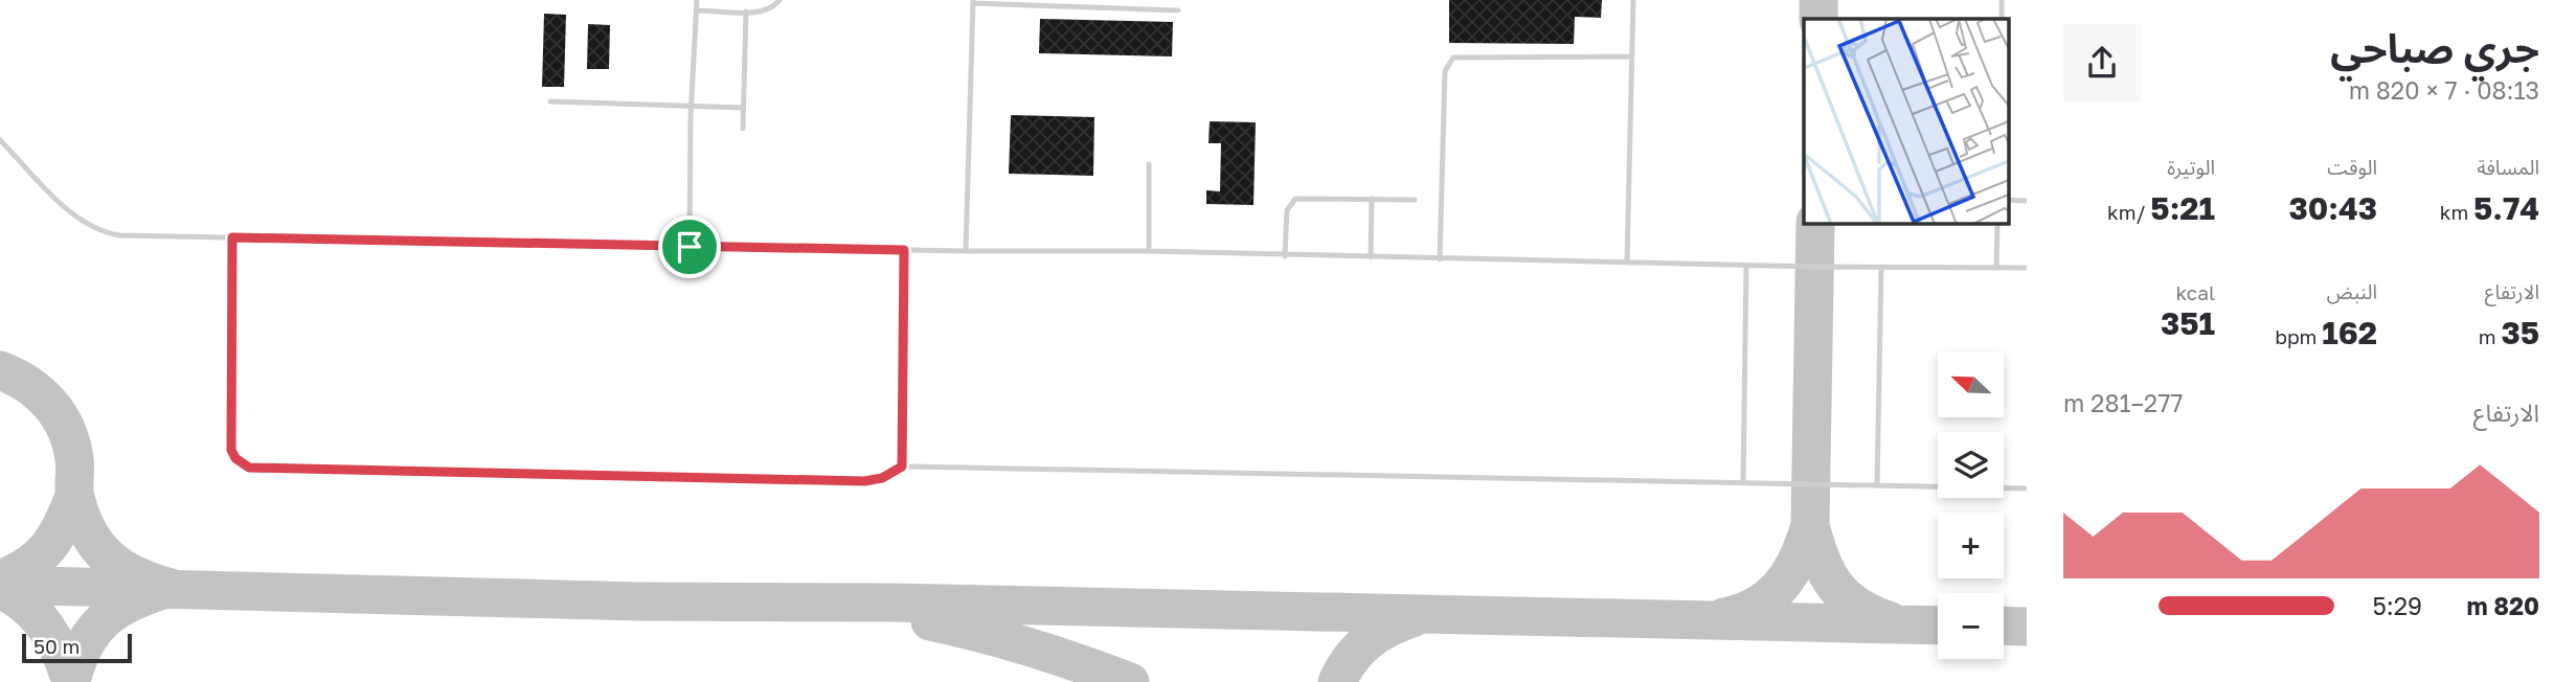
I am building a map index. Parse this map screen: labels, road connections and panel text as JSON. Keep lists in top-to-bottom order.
{
  "scale_bar": "50 m",
  "north": "top left",
  "page": {
    "heading": ["جري صباحي", "08:13 · 7 × 820 m"],
    "stats": [
      ["المسافة", "5.74 km"],
      ["الوقت", "30:43"],
      ["الوتيرة", "5:21 /km"],
      ["الارتفاع", "35 m"],
      ["النبض", "162 bpm"],
      ["kcal", "351"]
    ],
    "map_buttons": ["+", "−"],
    "chart": ["الارتفاع", "277–281 m"],
    "list": [
      {
        "name": "820 m",
        "note": "5:29"
      }
    ],
    "scale": "50 m"
  }
}
